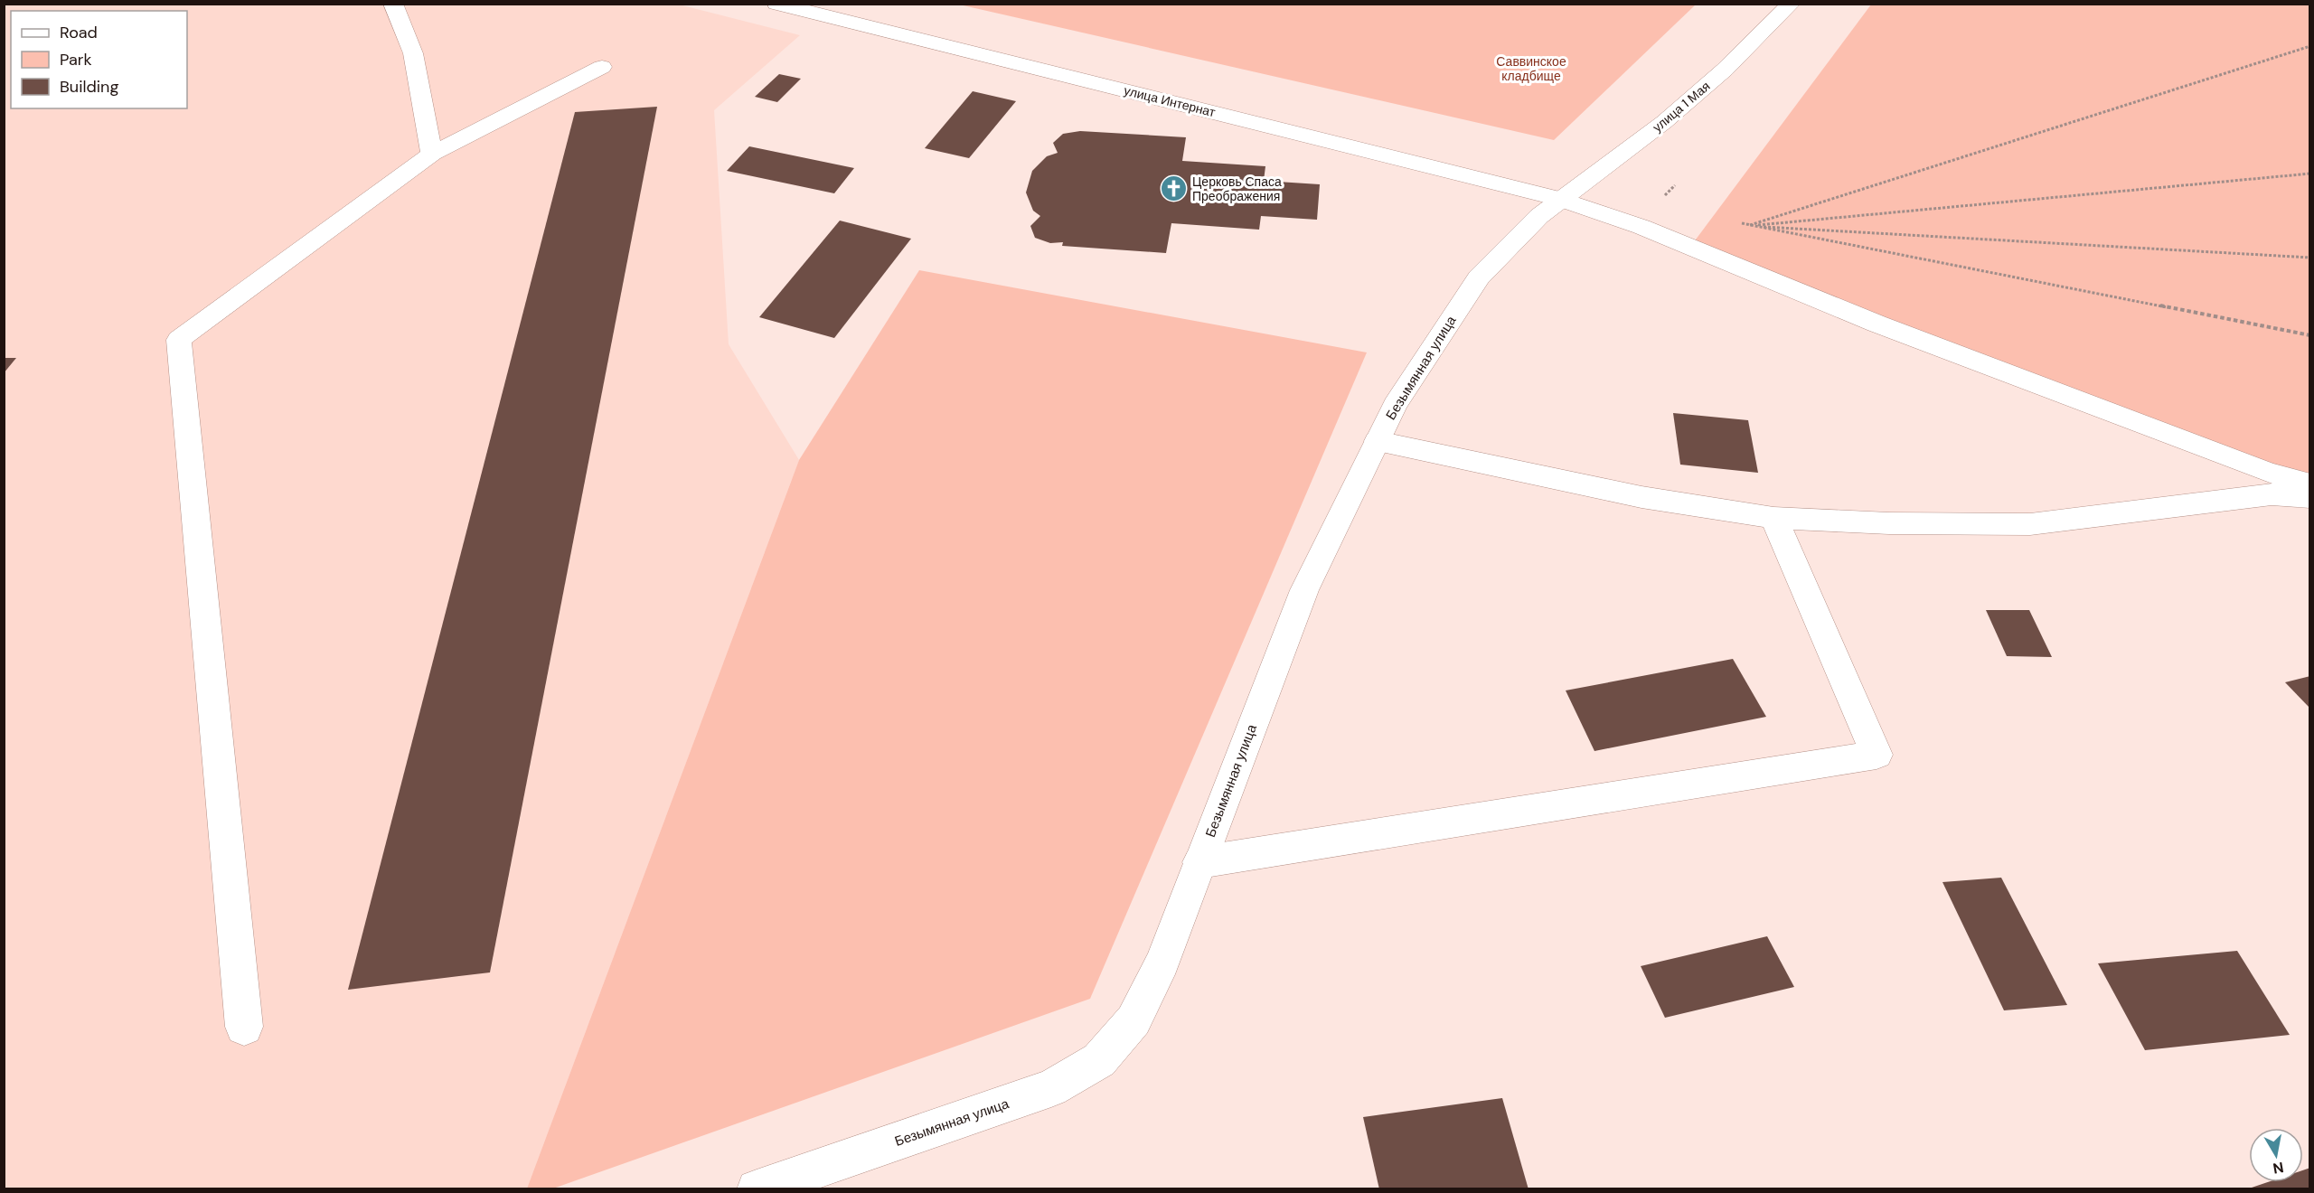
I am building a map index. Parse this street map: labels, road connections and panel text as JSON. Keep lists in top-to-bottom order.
{
  "streets": {
    "street": ["улица Интернат", "улица 1 Мая", "Безымянная улица"]
  },
  "crossings": [
    ["улица Интернат", "улица 1 Мая"],
    ["улица Интернат", "Безымянная улица"],
    ["улица 1 Мая", "Безымянная улица"]
  ],
  "parks": ["Саввинское кладбище"],
  "places": {
    "church": ["Церковь Спаса Преображения"]
  },
  "legend": ["Road", "Park", "Building"],
  "north": "bottom"
}
